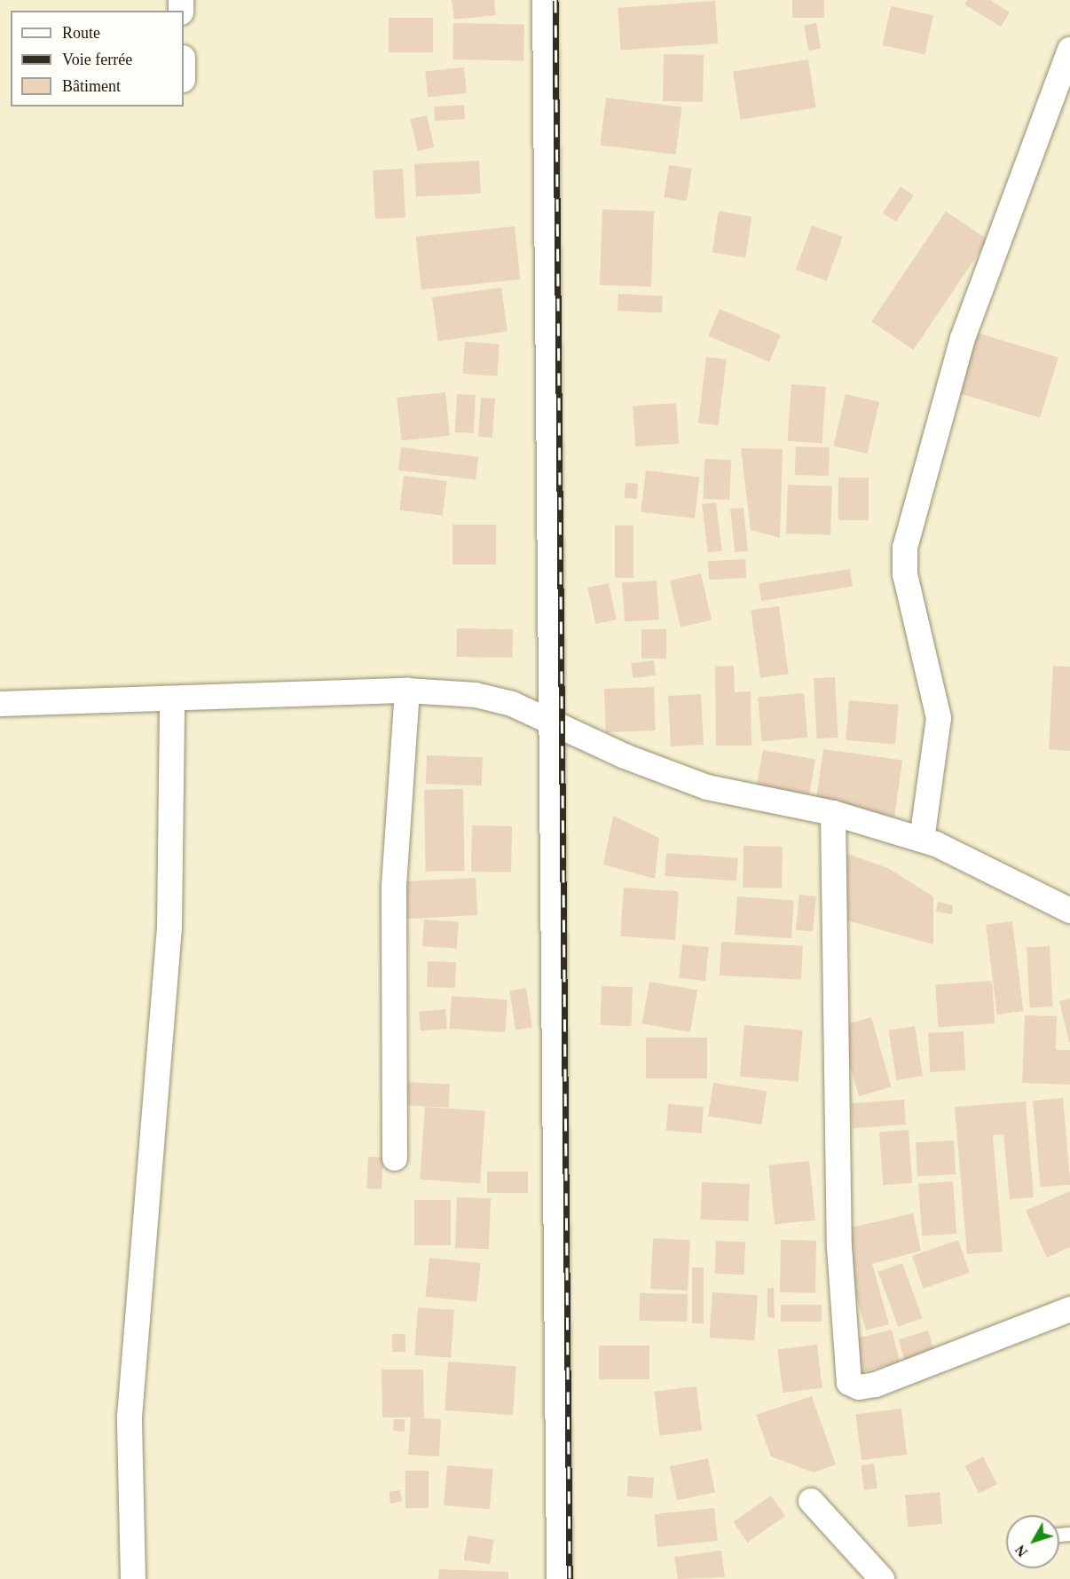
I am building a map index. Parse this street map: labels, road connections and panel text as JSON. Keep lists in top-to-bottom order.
{
  "legend": ["Route", "Voie ferrée", "Bâtiment"],
  "north": "bottom left"
}
